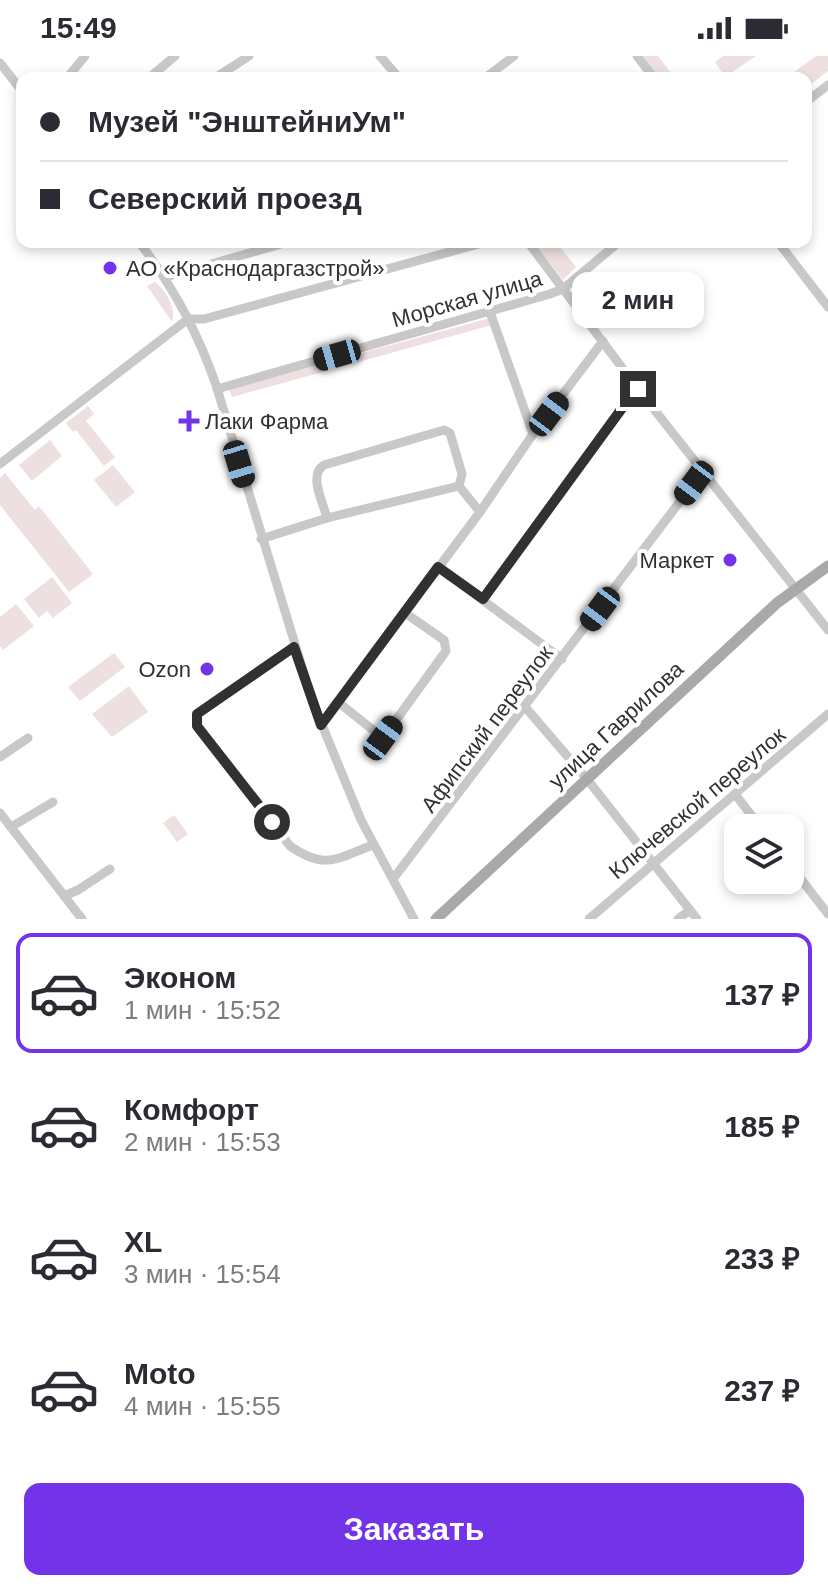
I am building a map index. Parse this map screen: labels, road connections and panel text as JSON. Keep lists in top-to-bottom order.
{
  "streets": {
    "main road": ["улица Гаврилова"],
    "street": ["Морская улица", "Афипский переулок", "Ключевской переулок"]
  },
  "places": {
    "other": ["АО «Краснодаргазстрой»", "Маркет", "Ozon"],
    "health": ["Лаки Фарма"]
  },
  "page": {
    "status": "15:49",
    "banner": ["Музей \"ЭнштейниУм\"", "Северский проезд"],
    "bubble": "2 мин",
    "list": [
      {
        "name": "Эконом",
        "note": "1 мин · 15:52",
        "value": "137 ₽"
      },
      {
        "name": "Комфорт",
        "note": "2 мин · 15:53",
        "value": "185 ₽"
      },
      {
        "name": "XL",
        "note": "3 мин · 15:54",
        "value": "233 ₽"
      },
      {
        "name": "Moto",
        "note": "4 мин · 15:55",
        "value": "237 ₽"
      }
    ],
    "buttons": "Заказать"
  }
}
